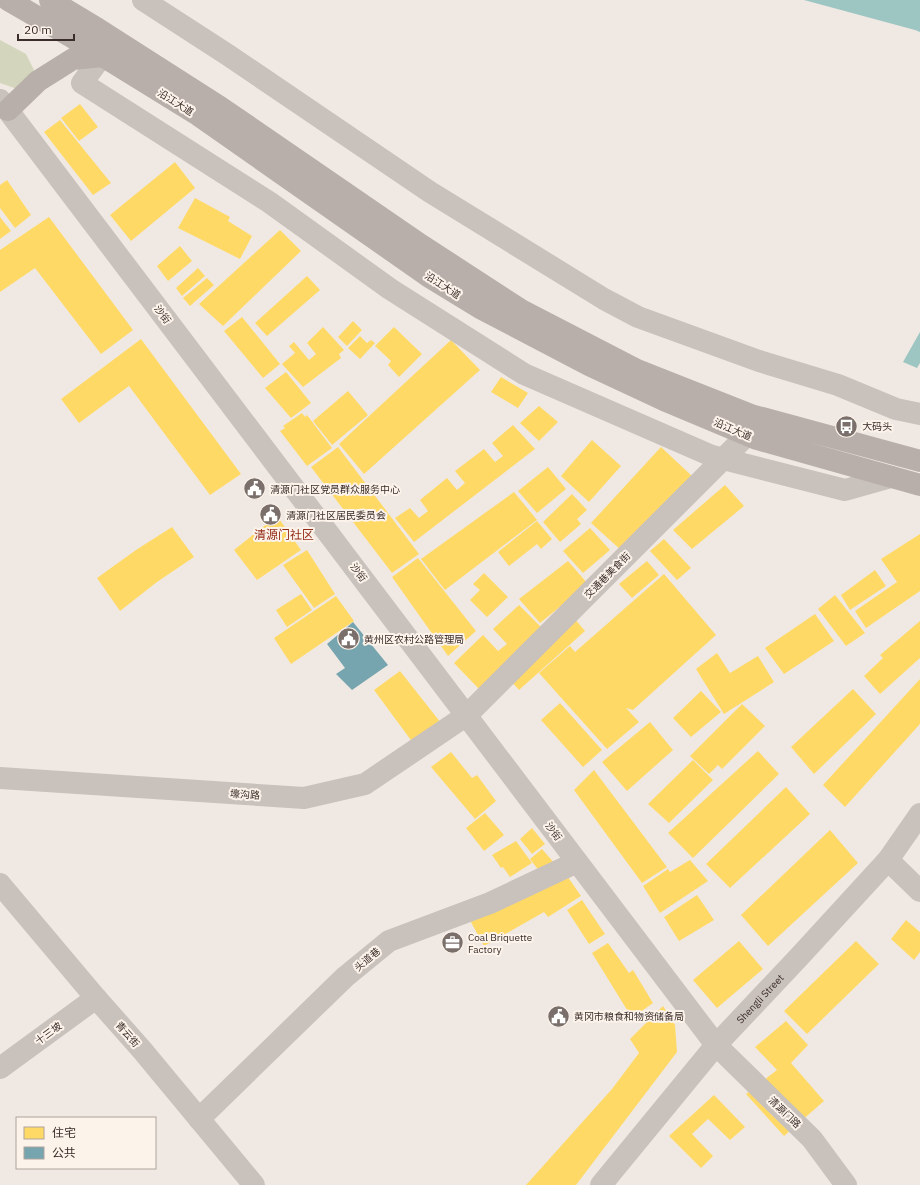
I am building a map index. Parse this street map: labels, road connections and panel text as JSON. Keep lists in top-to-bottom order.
{
  "streets": {
    "main road": ["沿江大道"],
    "street": [
      "沙街",
      "交通巷美食街",
      "壕沟路",
      "头道巷",
      "Shengli Street",
      "十三坡",
      "青云街",
      "清源门路"
    ]
  },
  "crossings": [
    ["沿江大道", "交通巷美食街"],
    ["沙街", "交通巷美食街"],
    ["沙街", "壕沟路"],
    ["沙街", "头道巷"],
    ["沙街", "Shengli Street"],
    ["沙街", "清源门路"],
    ["交通巷美食街", "壕沟路"],
    ["头道巷", "青云街"],
    ["Shengli Street", "清源门路"],
    ["十三坡", "青云街"]
  ],
  "districts": ["清源门社区"],
  "places": {
    "bus stop": ["大码头"],
    "public building": [
      "清源门社区党员群众服务中心",
      "清源门社区居民委员会",
      "黄州区农村公路管理局",
      "黄冈市粮食和物资储备局"
    ],
    "office": ["Coal Briquette Factory"]
  },
  "legend": ["住宅", "公共"],
  "scale_bar": "20 m"
}
